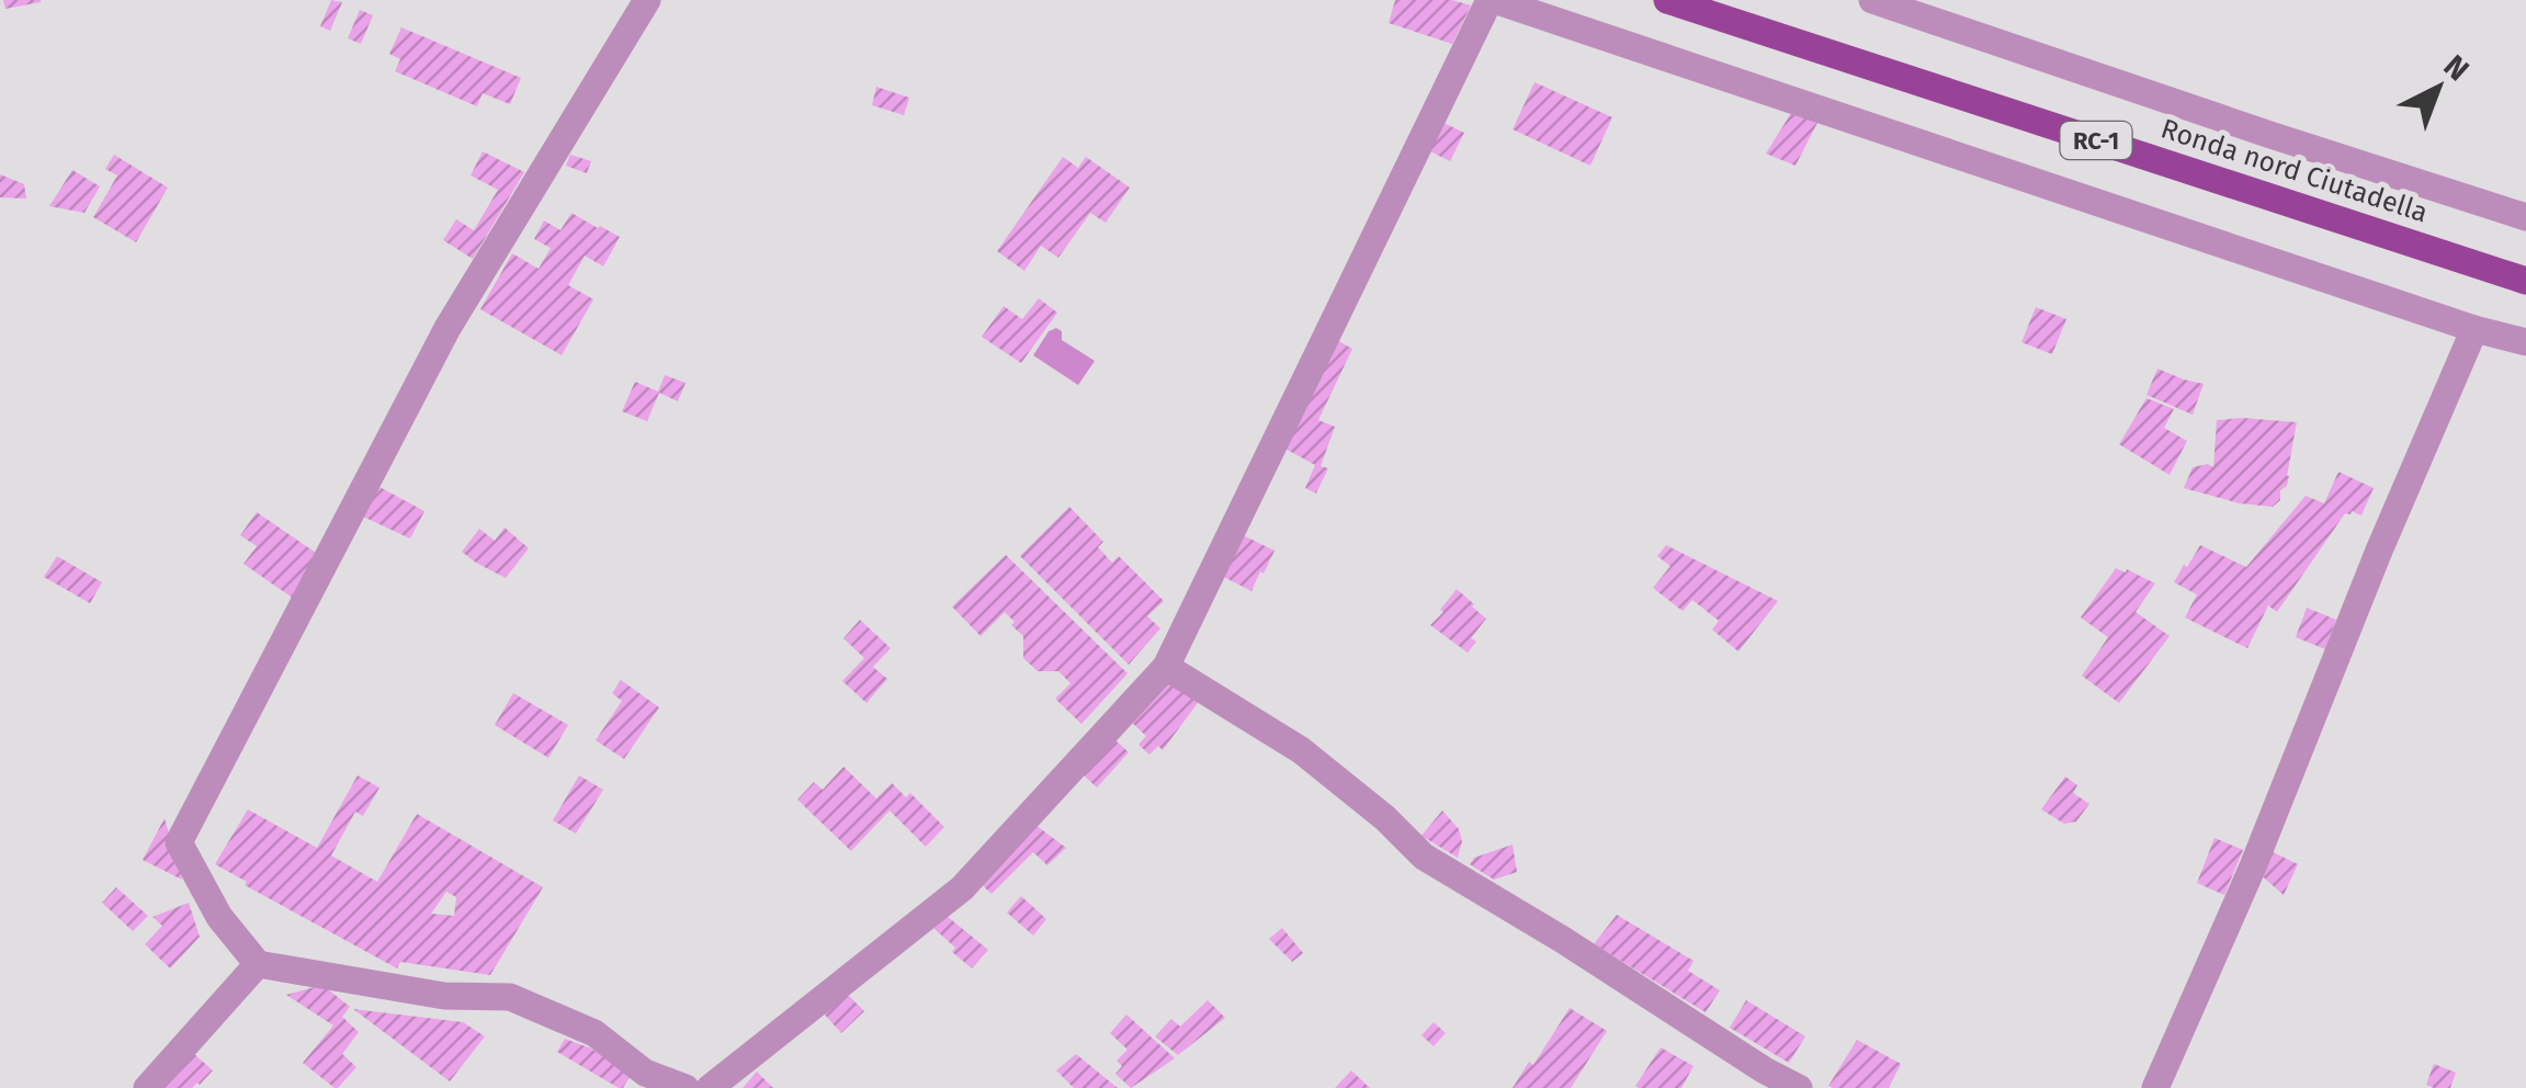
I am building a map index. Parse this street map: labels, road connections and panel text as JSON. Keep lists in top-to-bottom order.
{
  "streets": {
    "main road": ["RC-1", "Ronda nord Ciutadella"]
  },
  "north": "top right"
}
